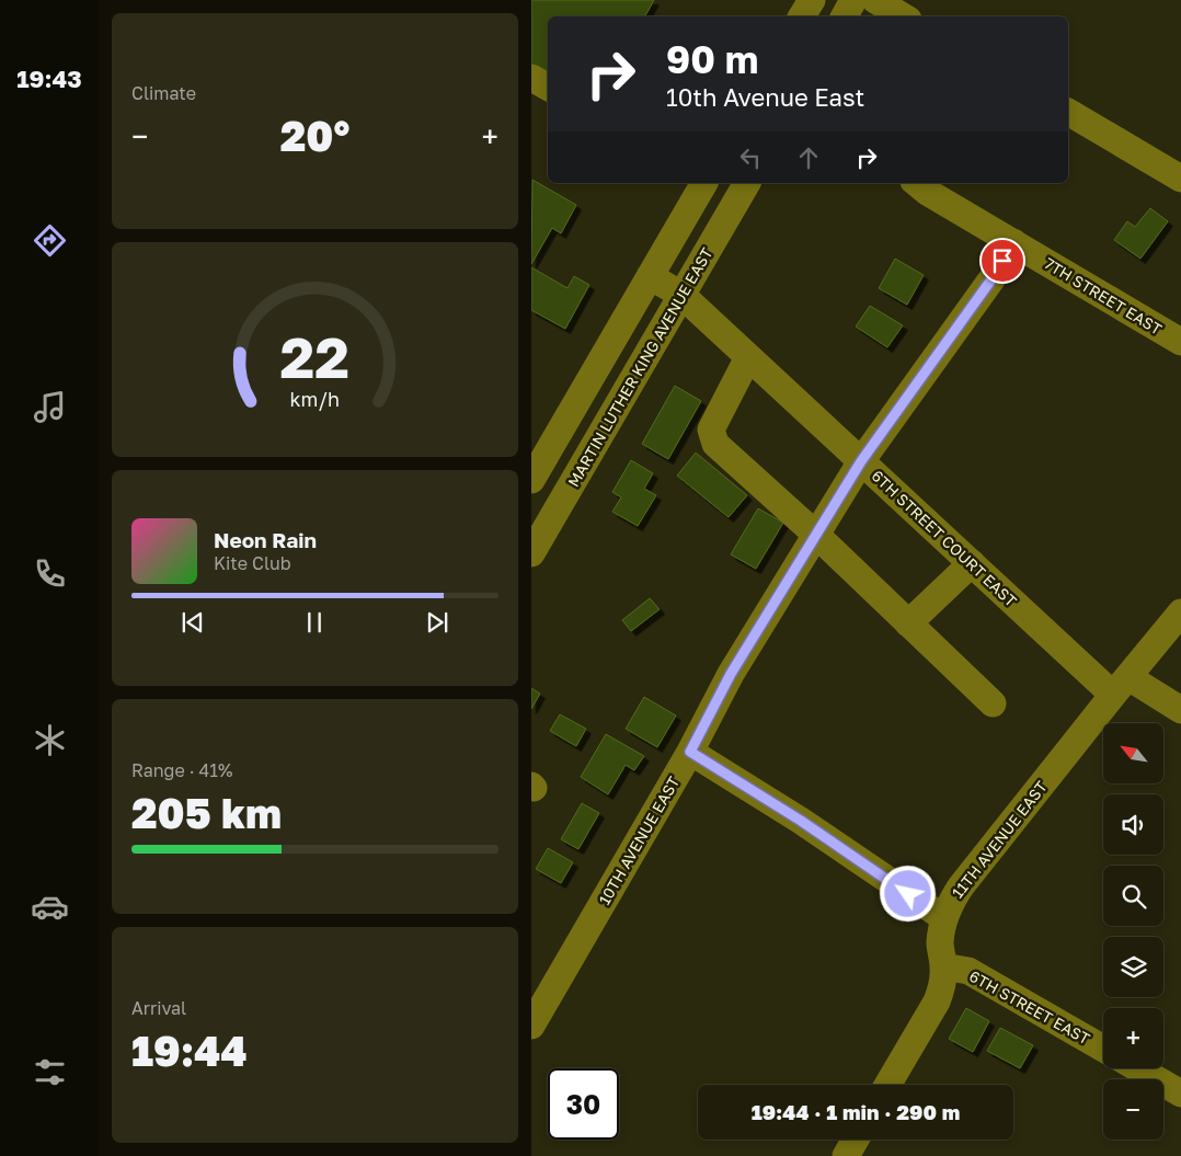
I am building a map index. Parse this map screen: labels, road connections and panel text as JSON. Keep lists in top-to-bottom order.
{
  "streets": {
    "street": [
      "7TH STREET EAST",
      "MARTIN LUTHER KING AVENUE EAST",
      "6TH STREET COURT EAST",
      "11TH AVENUE EAST",
      "10TH AVENUE EAST",
      "6TH STREET EAST"
    ]
  },
  "crossings": [
    ["7TH STREET EAST", "10TH AVENUE EAST"],
    ["MARTIN LUTHER KING AVENUE EAST", "6TH STREET COURT EAST"],
    ["6TH STREET COURT EAST", "11TH AVENUE EAST"],
    ["6TH STREET COURT EAST", "10TH AVENUE EAST"],
    ["11TH AVENUE EAST", "6TH STREET EAST"]
  ],
  "north": "top left",
  "page": {
    "tabs": "19:43",
    "tile": [
      "Climate",
      ["Range · 41%", "205 km"],
      ["Arrival", "19:44"]
    ],
    "turn": ["90 m", "10th Avenue East"],
    "heat": ["−", "20°", "+"],
    "song": ["Neon Rain", "Kite Club"],
    "map_buttons": ["+", "−"],
    "limit": "30",
    "trip": "19:44 · 1 min · 290 m",
    "gauge": ["22", "km/h"]
  }
}
